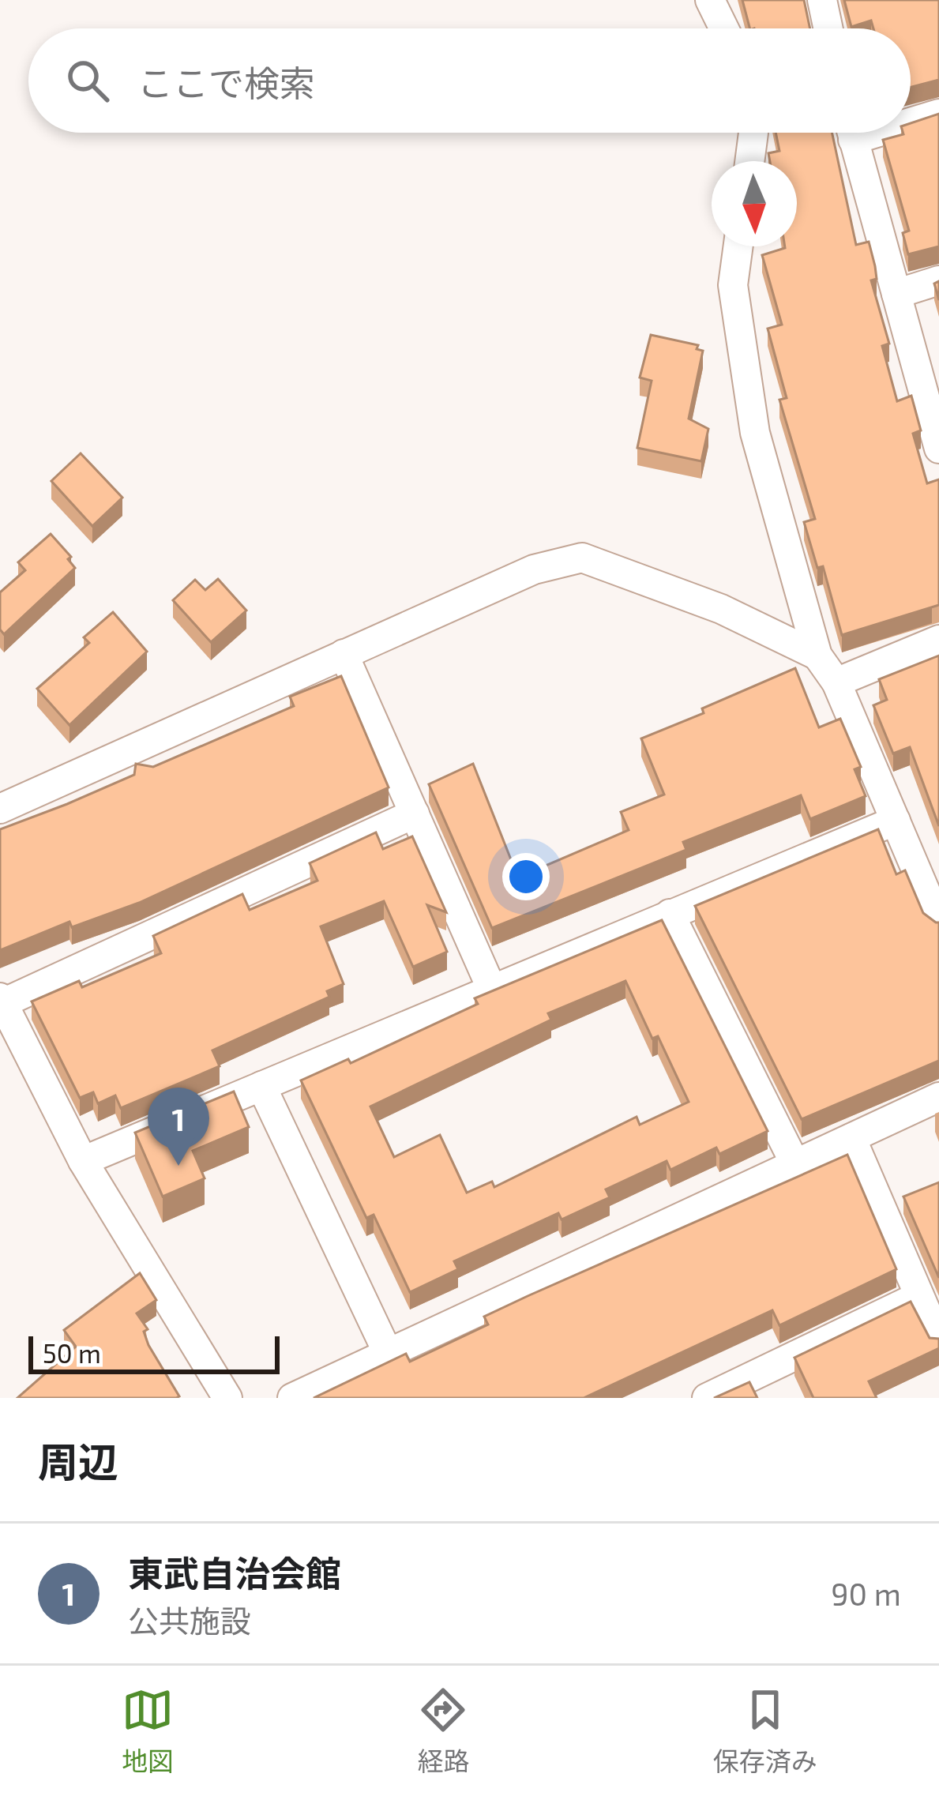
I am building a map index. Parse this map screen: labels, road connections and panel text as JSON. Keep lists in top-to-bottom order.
{
  "scale_bar": "50 m",
  "north": "bottom",
  "page": {
    "search": "ここで検索",
    "pins": "1",
    "scale": "50 m",
    "heading": "周辺",
    "list": [
      {
        "mark": "1",
        "name": "東武自治会館",
        "note": "公共施設",
        "value": "90 m"
      }
    ],
    "nav": ["地図", "経路", "保存済み"]
  }
}
